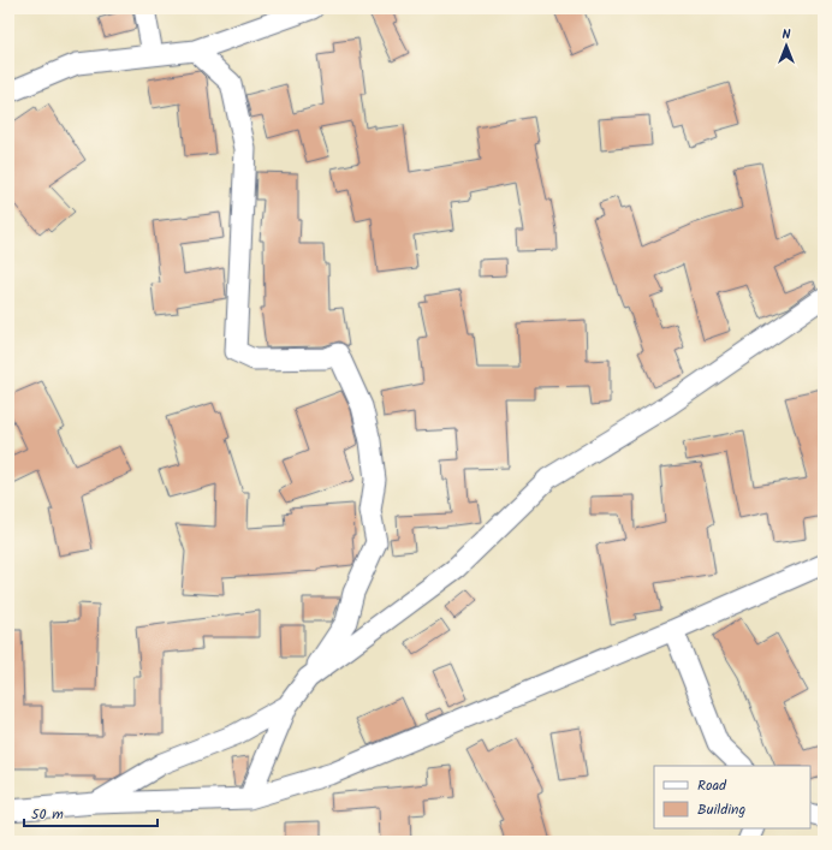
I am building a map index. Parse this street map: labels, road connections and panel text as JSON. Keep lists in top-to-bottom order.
{
  "legend": ["Road", "Building"],
  "scale_bar": "50 m",
  "north": "top"
}
